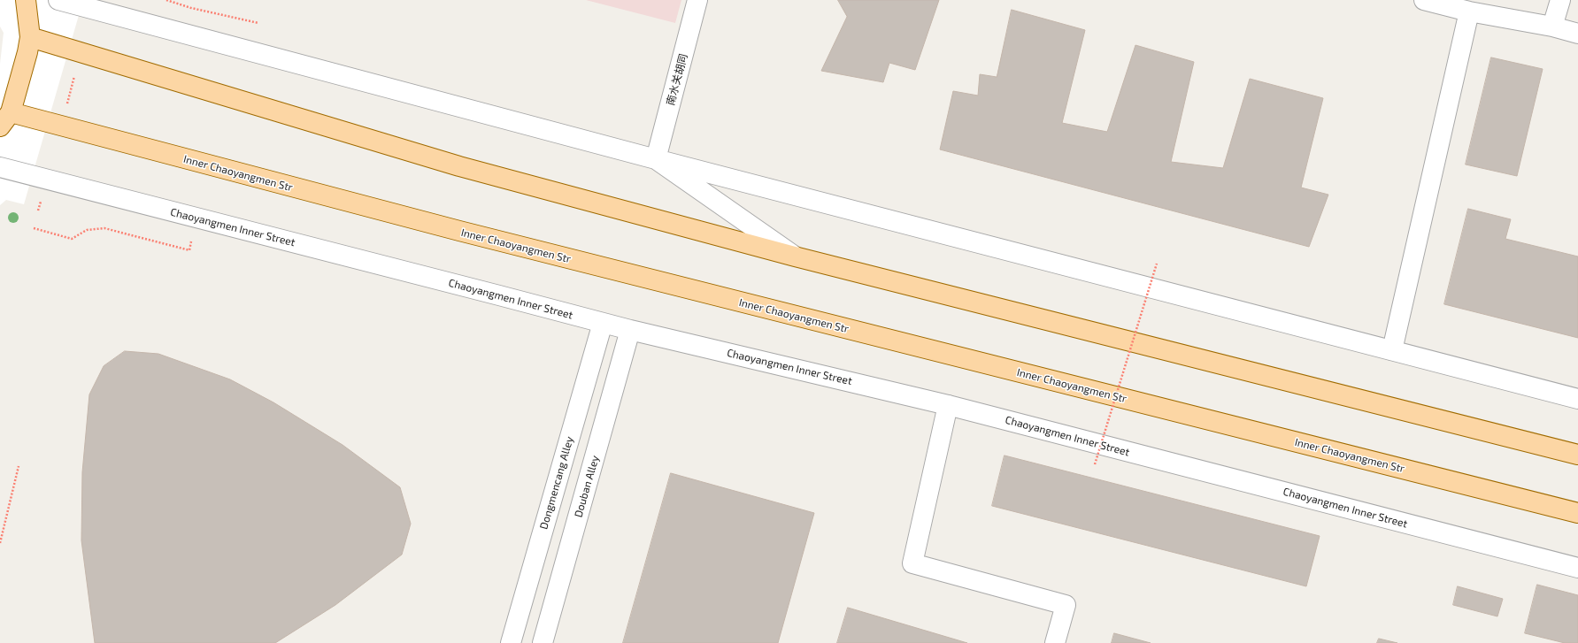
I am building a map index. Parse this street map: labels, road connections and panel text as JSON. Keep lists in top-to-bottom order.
{
  "streets": {
    "main road": ["Inner Chaoyangmen Str"],
    "street": [
      "南水关胡同",
      "Chaoyangmen Inner Street",
      "Dongmencang Alley",
      "Douban Alley"
    ]
  },
  "crossings": [
    ["Chaoyangmen Inner Street", "Dongmencang Alley"],
    ["Chaoyangmen Inner Street", "Douban Alley"]
  ]
}
